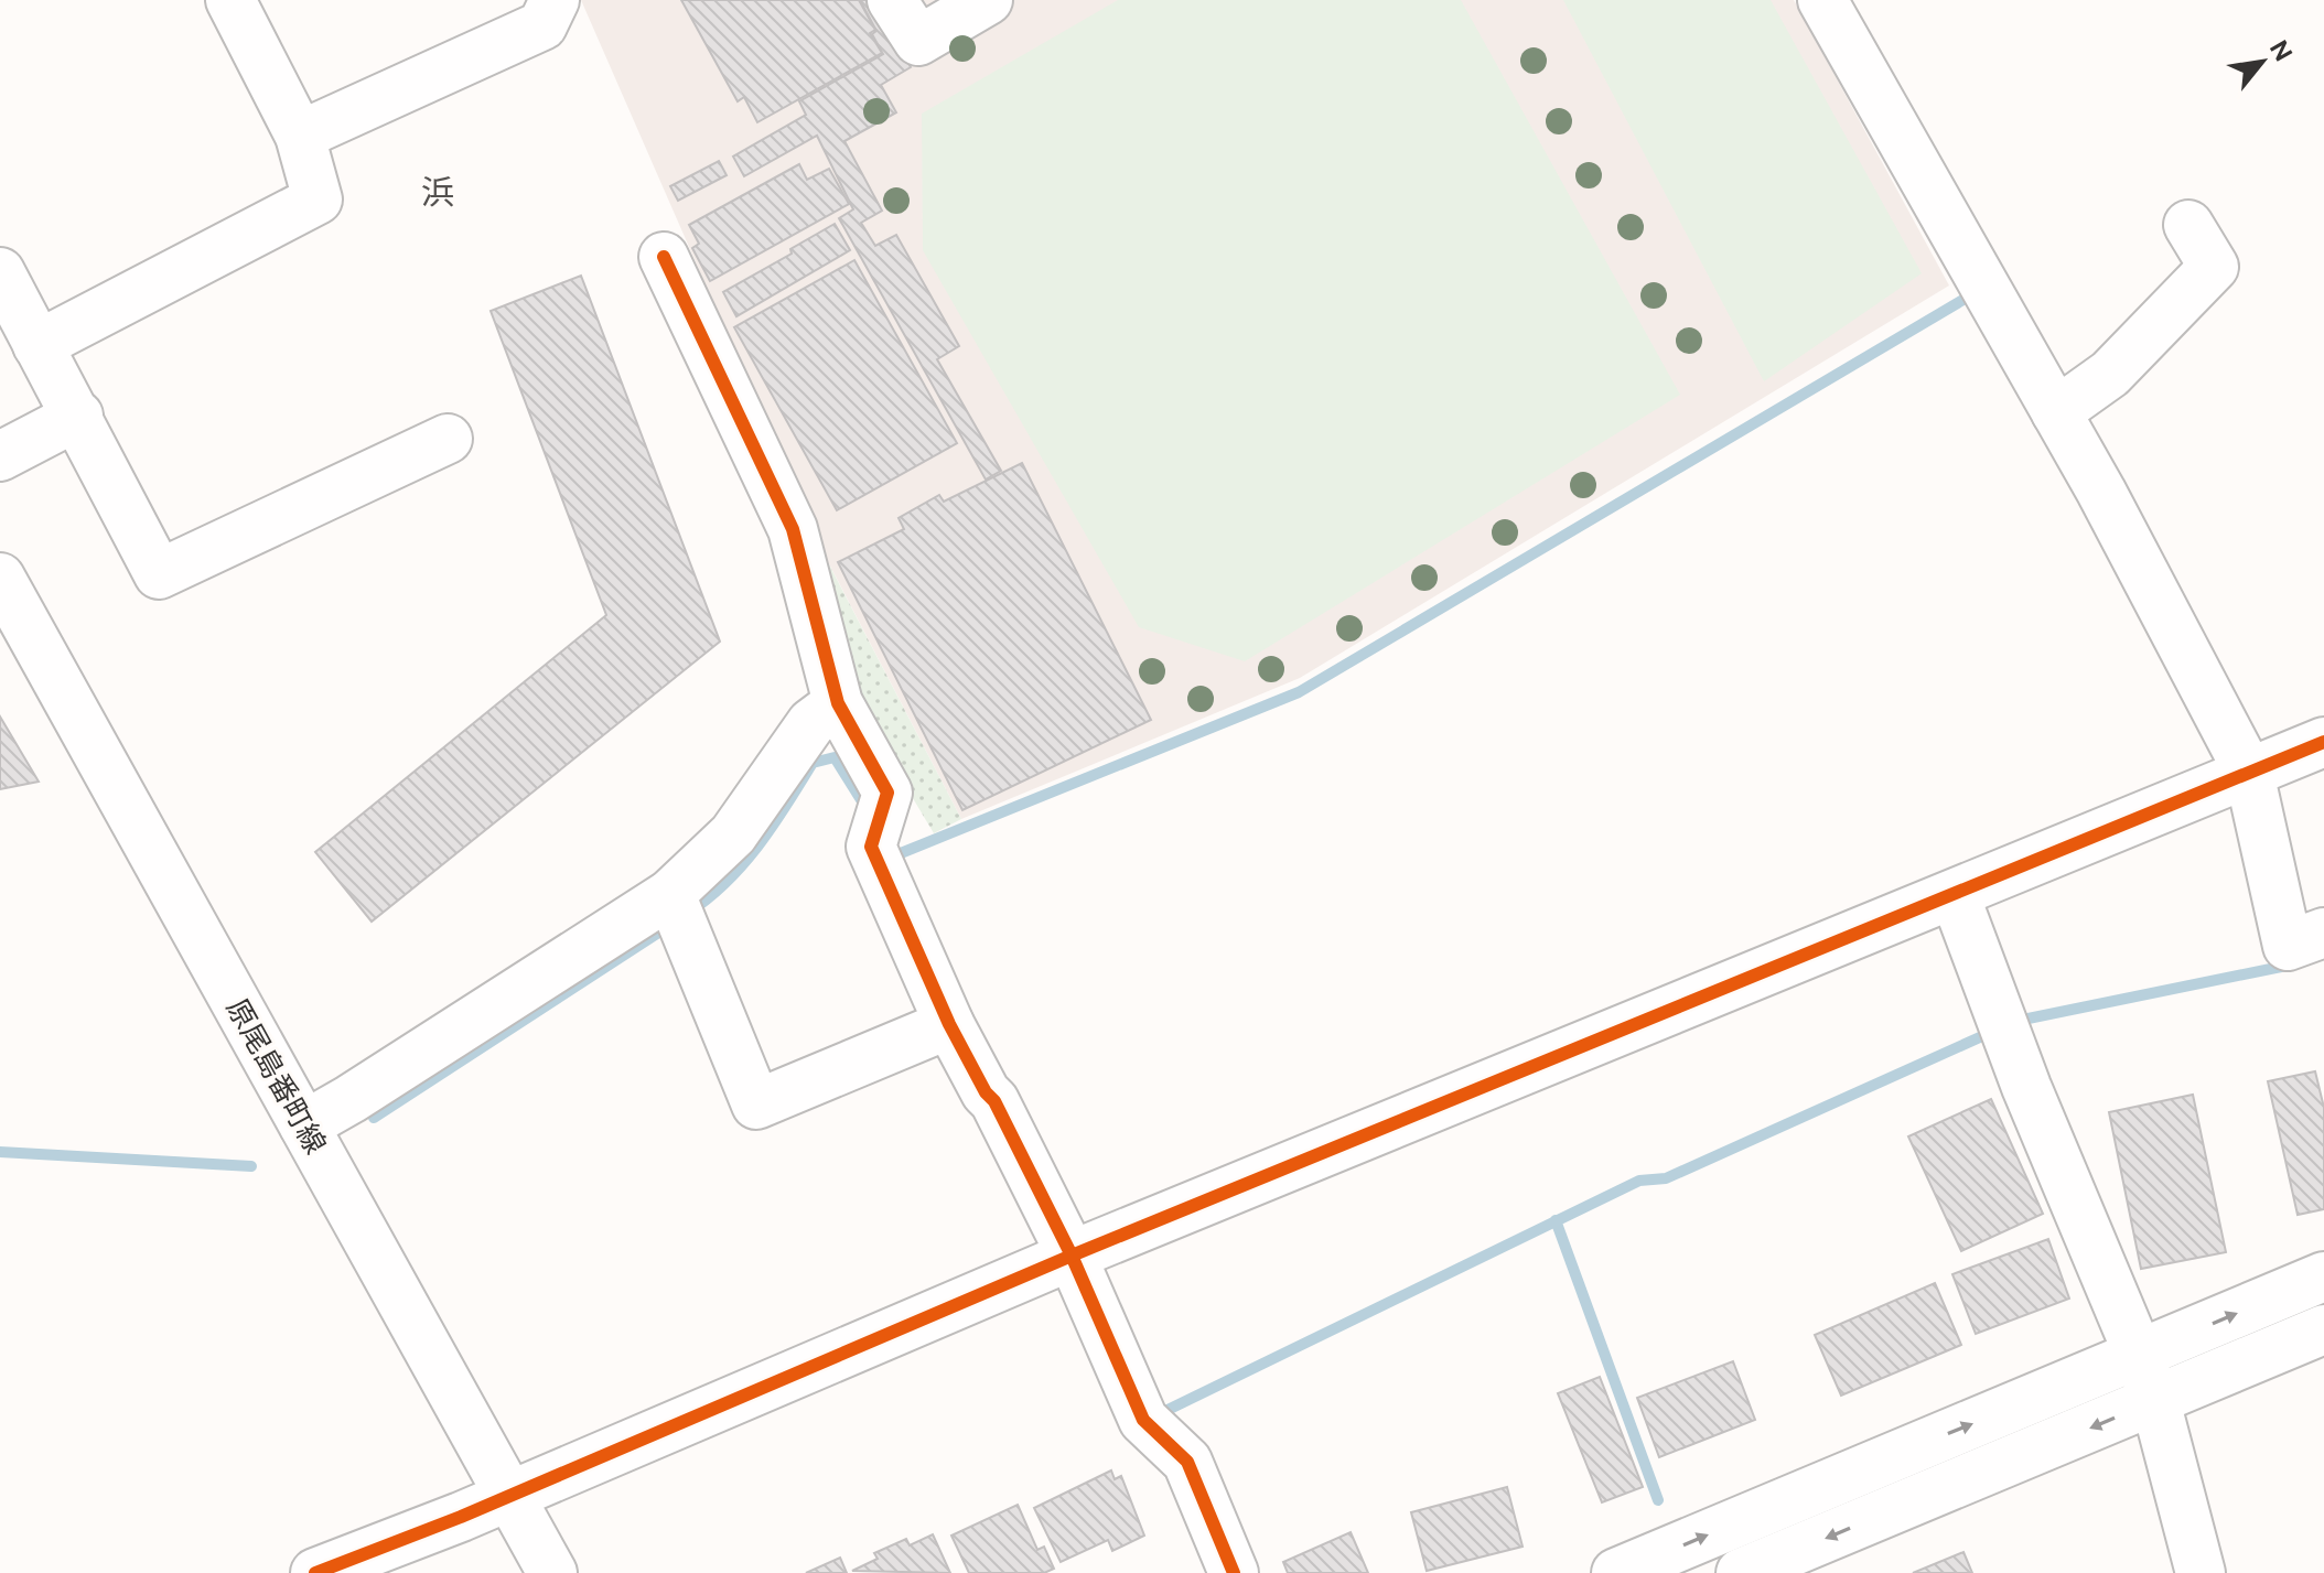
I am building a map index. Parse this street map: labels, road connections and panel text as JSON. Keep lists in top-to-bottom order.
{
  "streets": {
    "street": ["原尾島番町線"]
  },
  "districts": ["浜"],
  "north": "top right"
}
